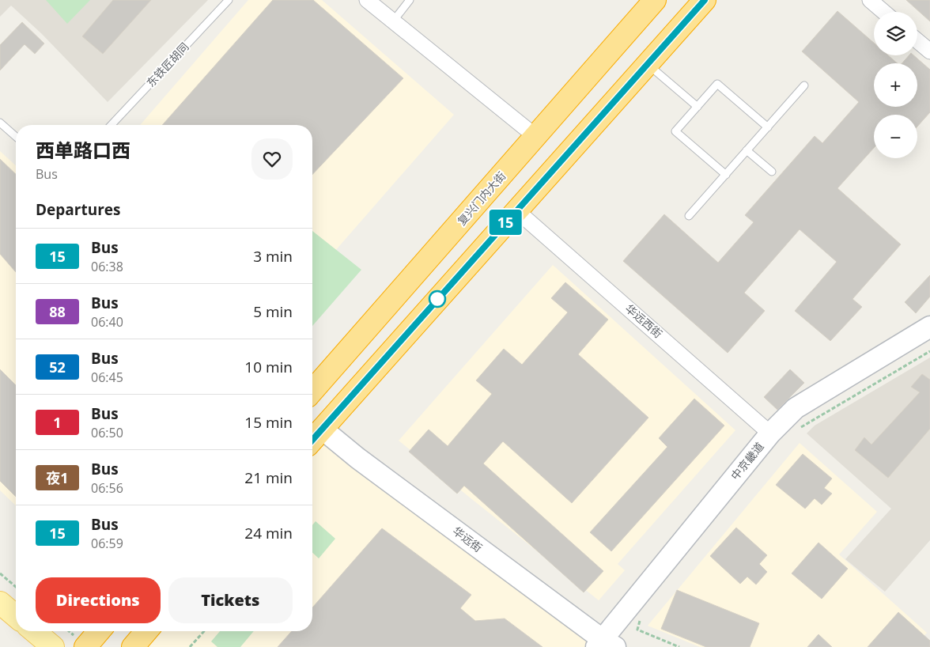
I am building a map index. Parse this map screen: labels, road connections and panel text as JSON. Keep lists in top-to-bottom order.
{
  "streets": {
    "highway": ["复兴门内大街"],
    "street": ["华远西街", "中京畿道", "华远街"],
    "lane": ["东铁匠胡同"]
  },
  "crossings": [
    ["华远西街", "中京畿道"],
    ["中京畿道", "华远街"]
  ],
  "lines": ["bus line 15"],
  "page": {
    "on_map": "15",
    "map_buttons": ["+", "−"],
    "heading": [
      ["西单路口西", "Bus"],
      "Departures"
    ],
    "list": [
      {
        "mark": "15",
        "name": "Bus",
        "note": "06:38",
        "value": "3 min"
      },
      {
        "mark": "88",
        "name": "Bus",
        "note": "06:40",
        "value": "5 min"
      },
      {
        "mark": "52",
        "name": "Bus",
        "note": "06:45",
        "value": "10 min"
      },
      {
        "mark": "1",
        "name": "Bus",
        "note": "06:50",
        "value": "15 min"
      },
      {
        "mark": "夜1",
        "name": "Bus",
        "note": "06:56",
        "value": "21 min"
      },
      {
        "mark": "15",
        "name": "Bus",
        "note": "06:59",
        "value": "24 min"
      }
    ],
    "buttons": ["Directions", "Tickets"]
  }
}
